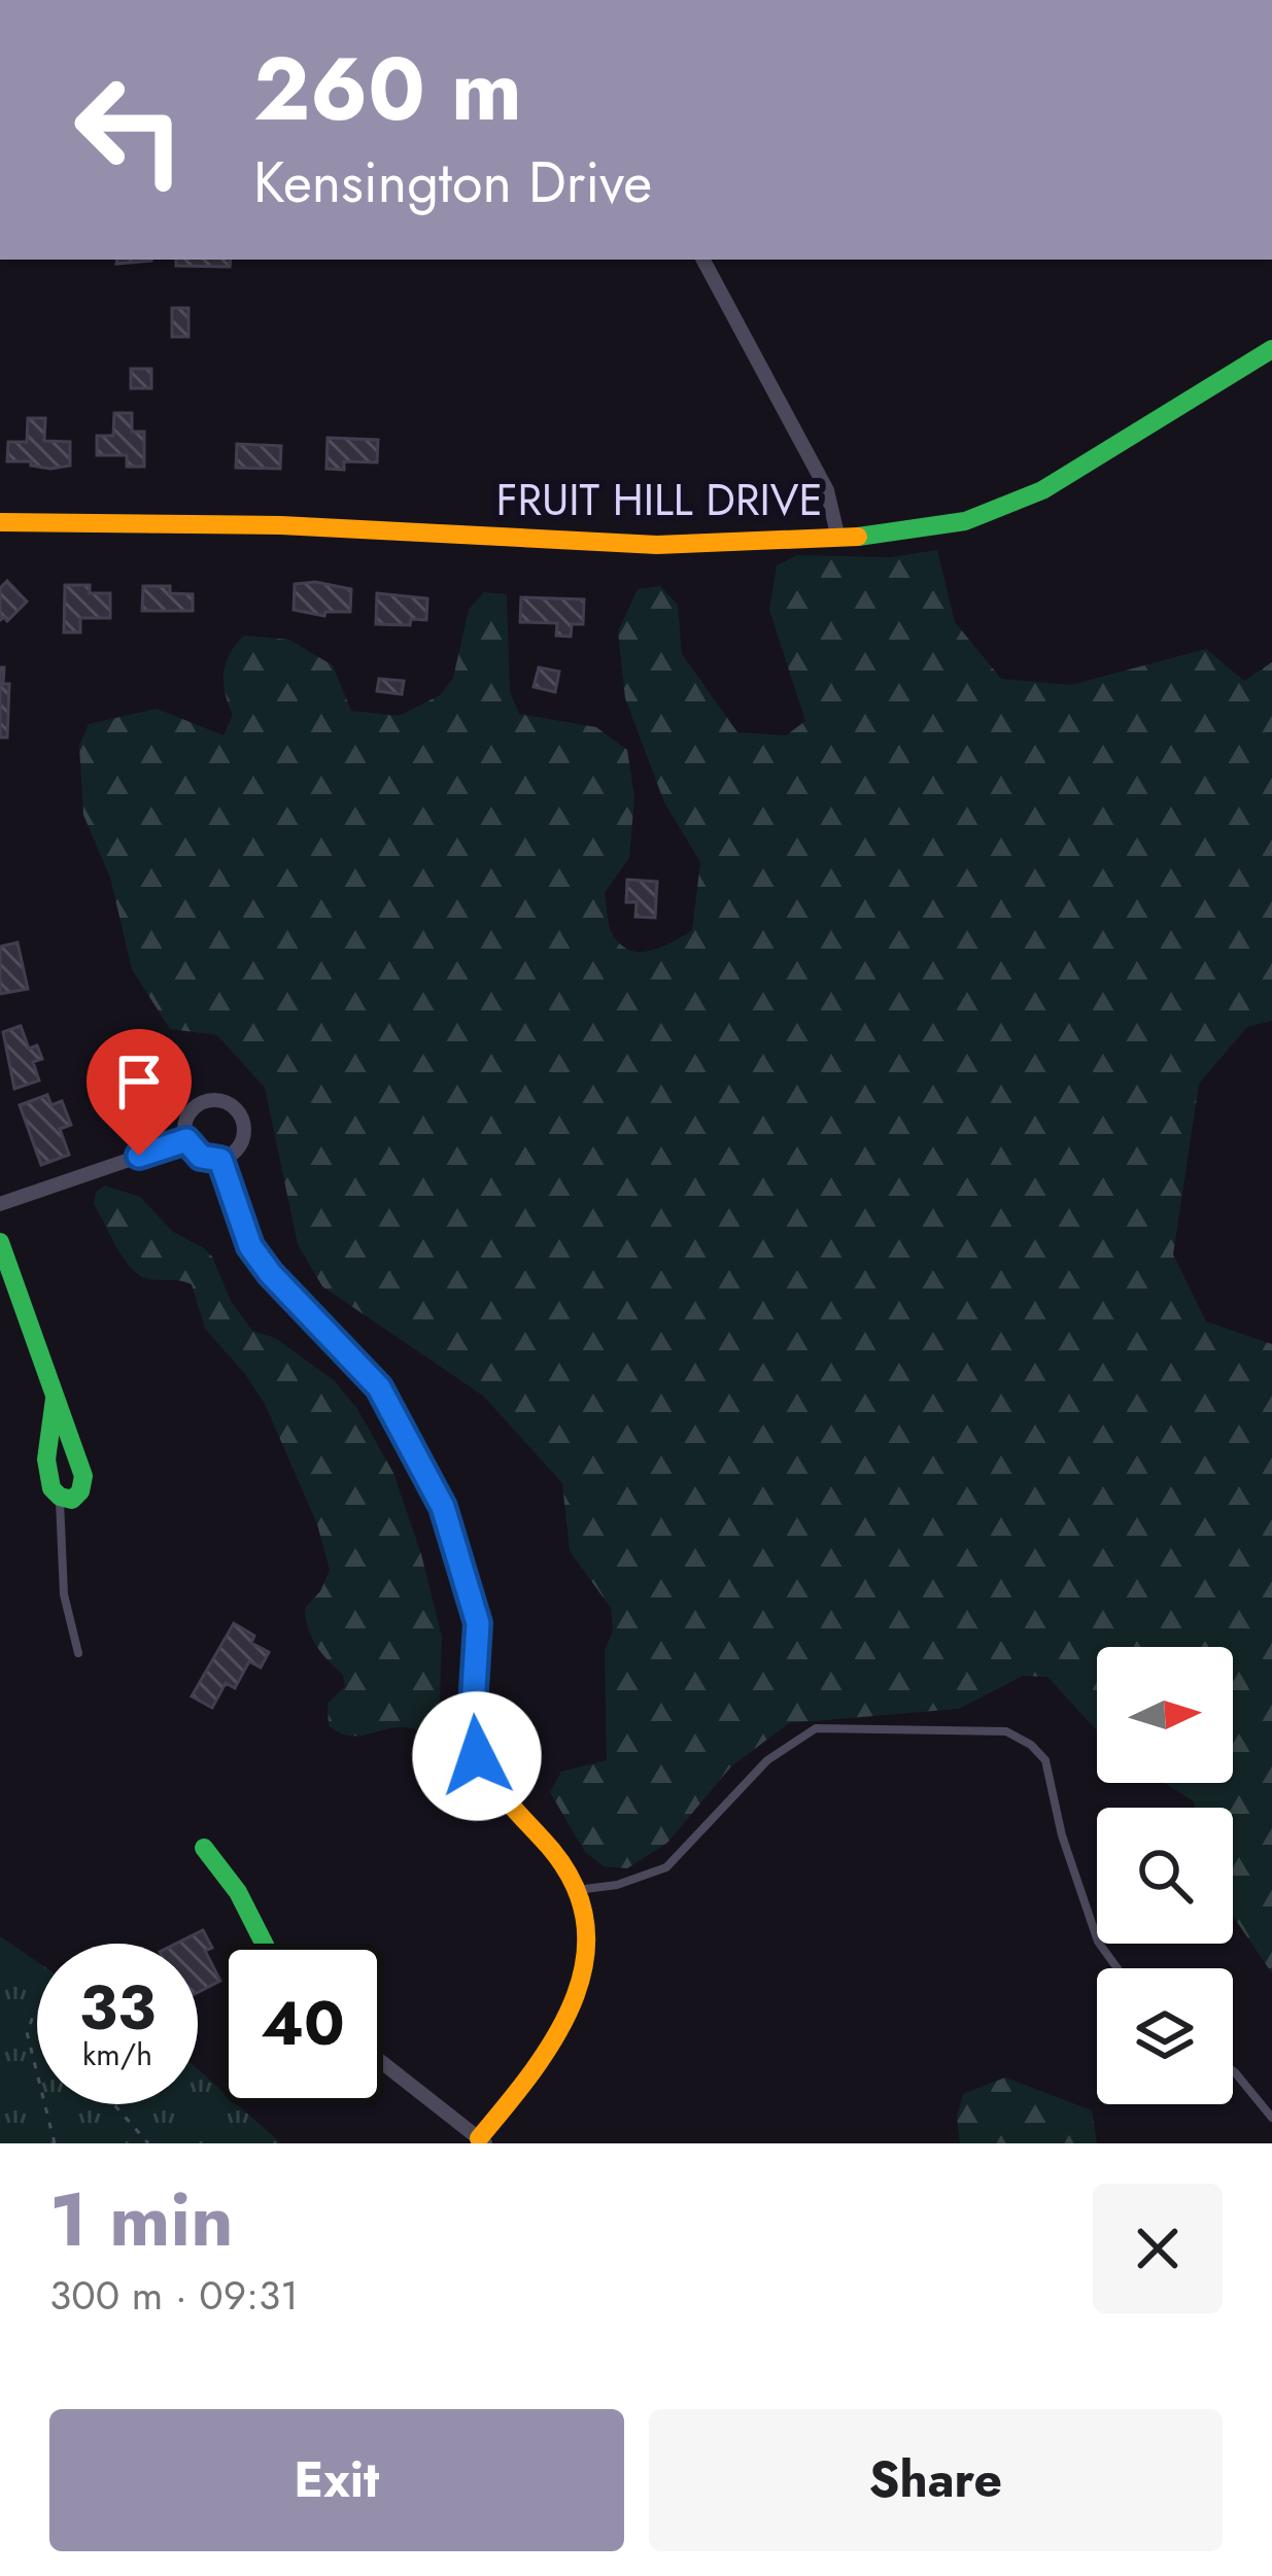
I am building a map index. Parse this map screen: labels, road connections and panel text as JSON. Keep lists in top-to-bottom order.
{
  "streets": {
    "street": ["FRUIT HILL DRIVE"]
  },
  "north": "right",
  "page": {
    "turn": ["260 m", "Kensington Drive"],
    "speed": "33 km/h",
    "limit": "40",
    "heading": ["1 min", "300 m · 09:31"],
    "buttons": ["Exit", "Share"]
  }
}
